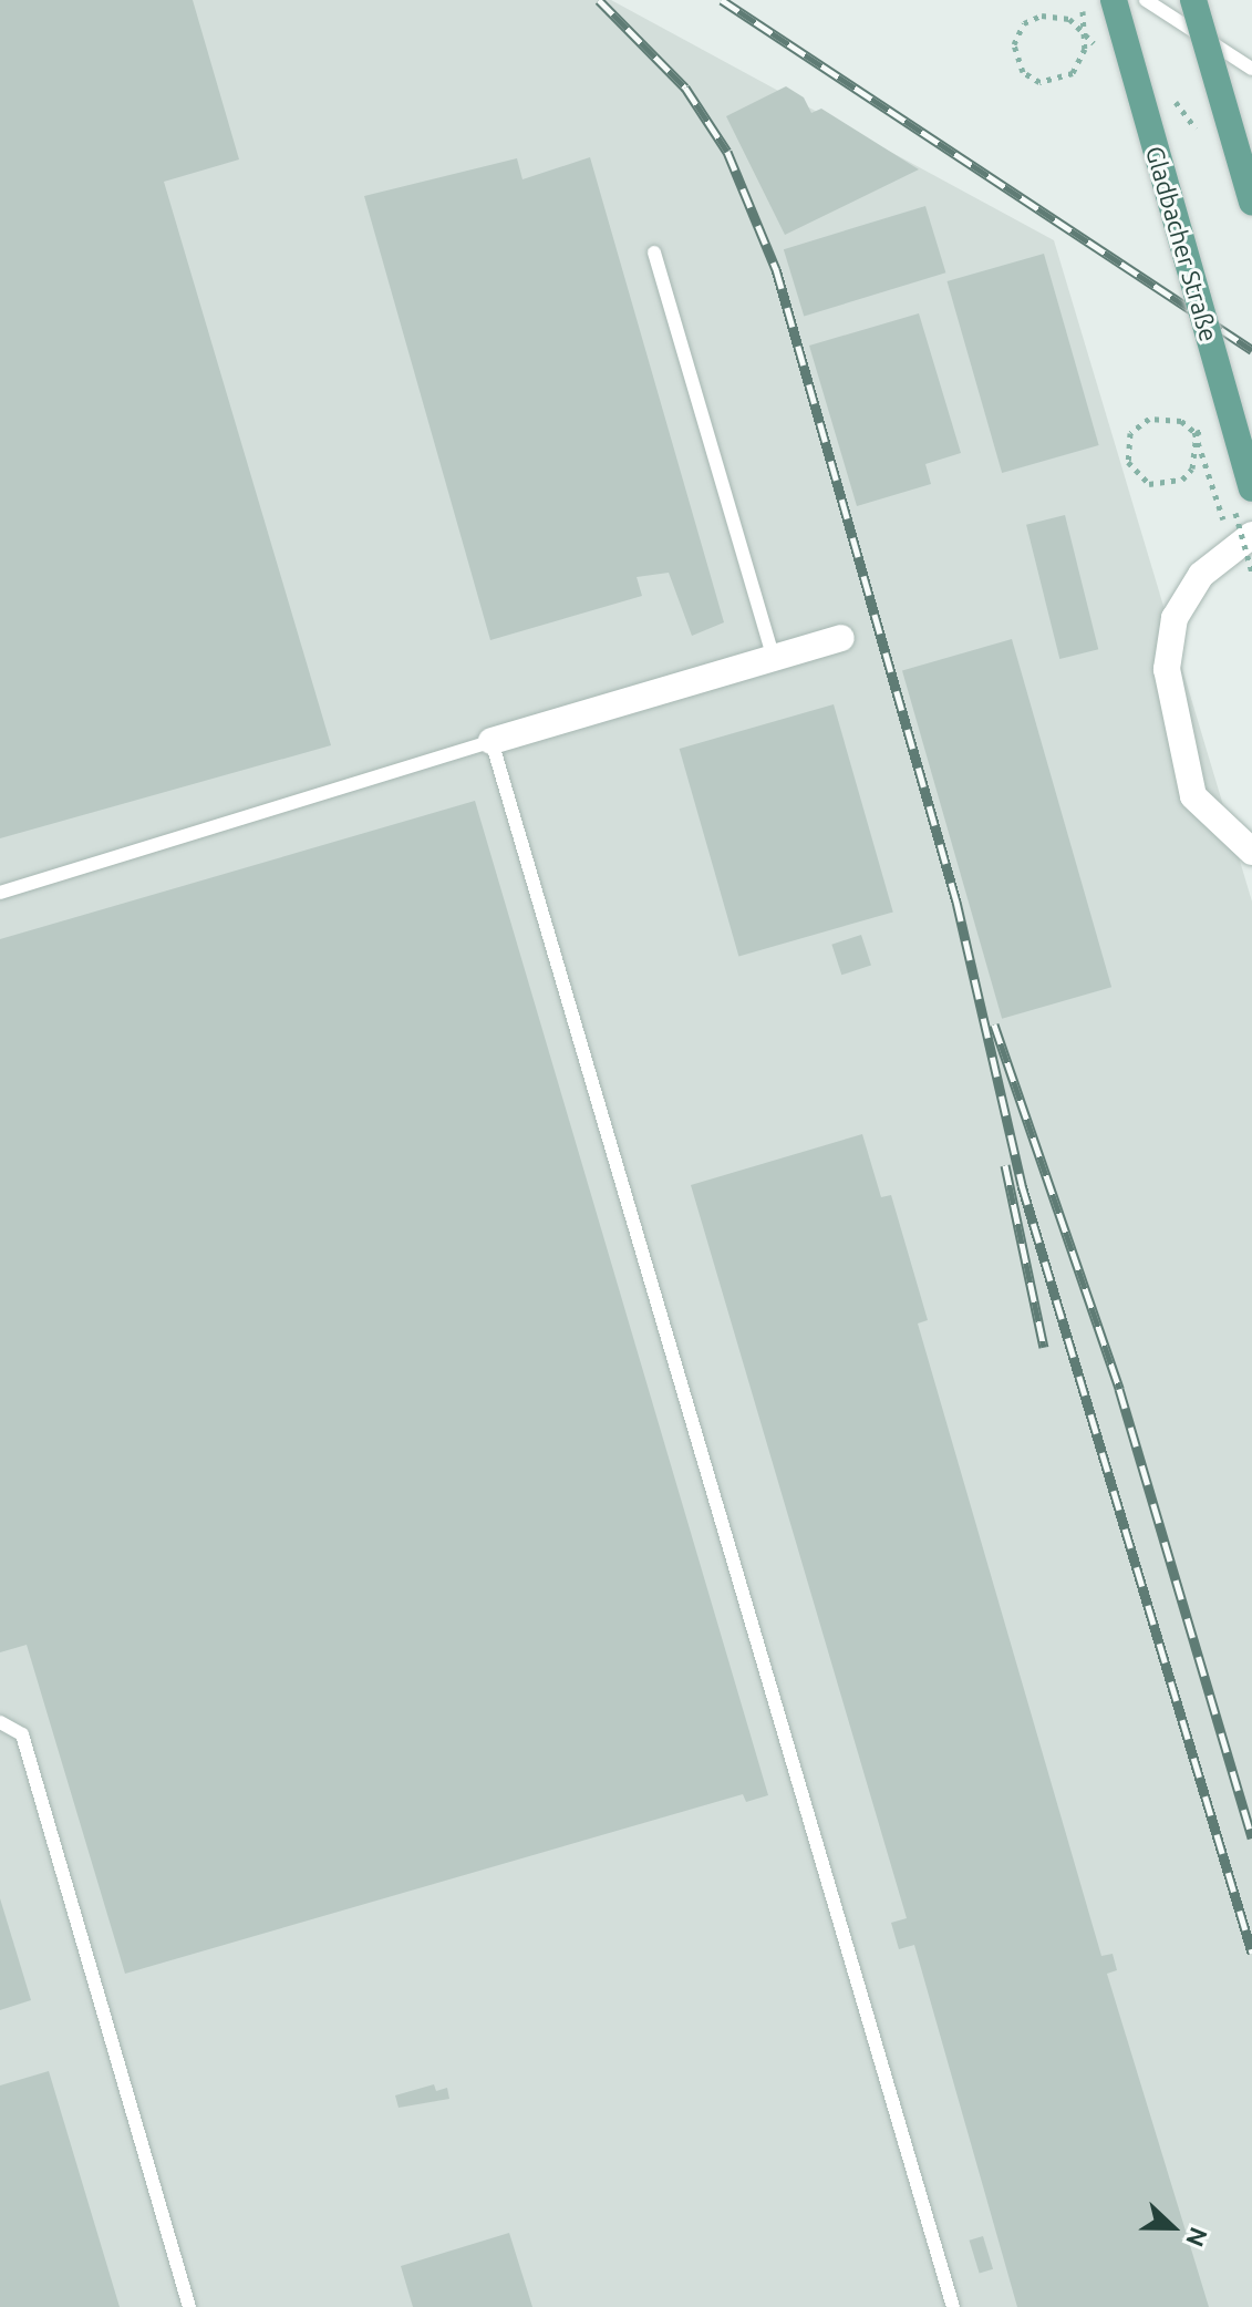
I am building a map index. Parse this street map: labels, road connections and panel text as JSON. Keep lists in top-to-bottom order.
{
  "streets": {
    "main road": ["Gladbacher Straße"]
  },
  "north": "right"
}
